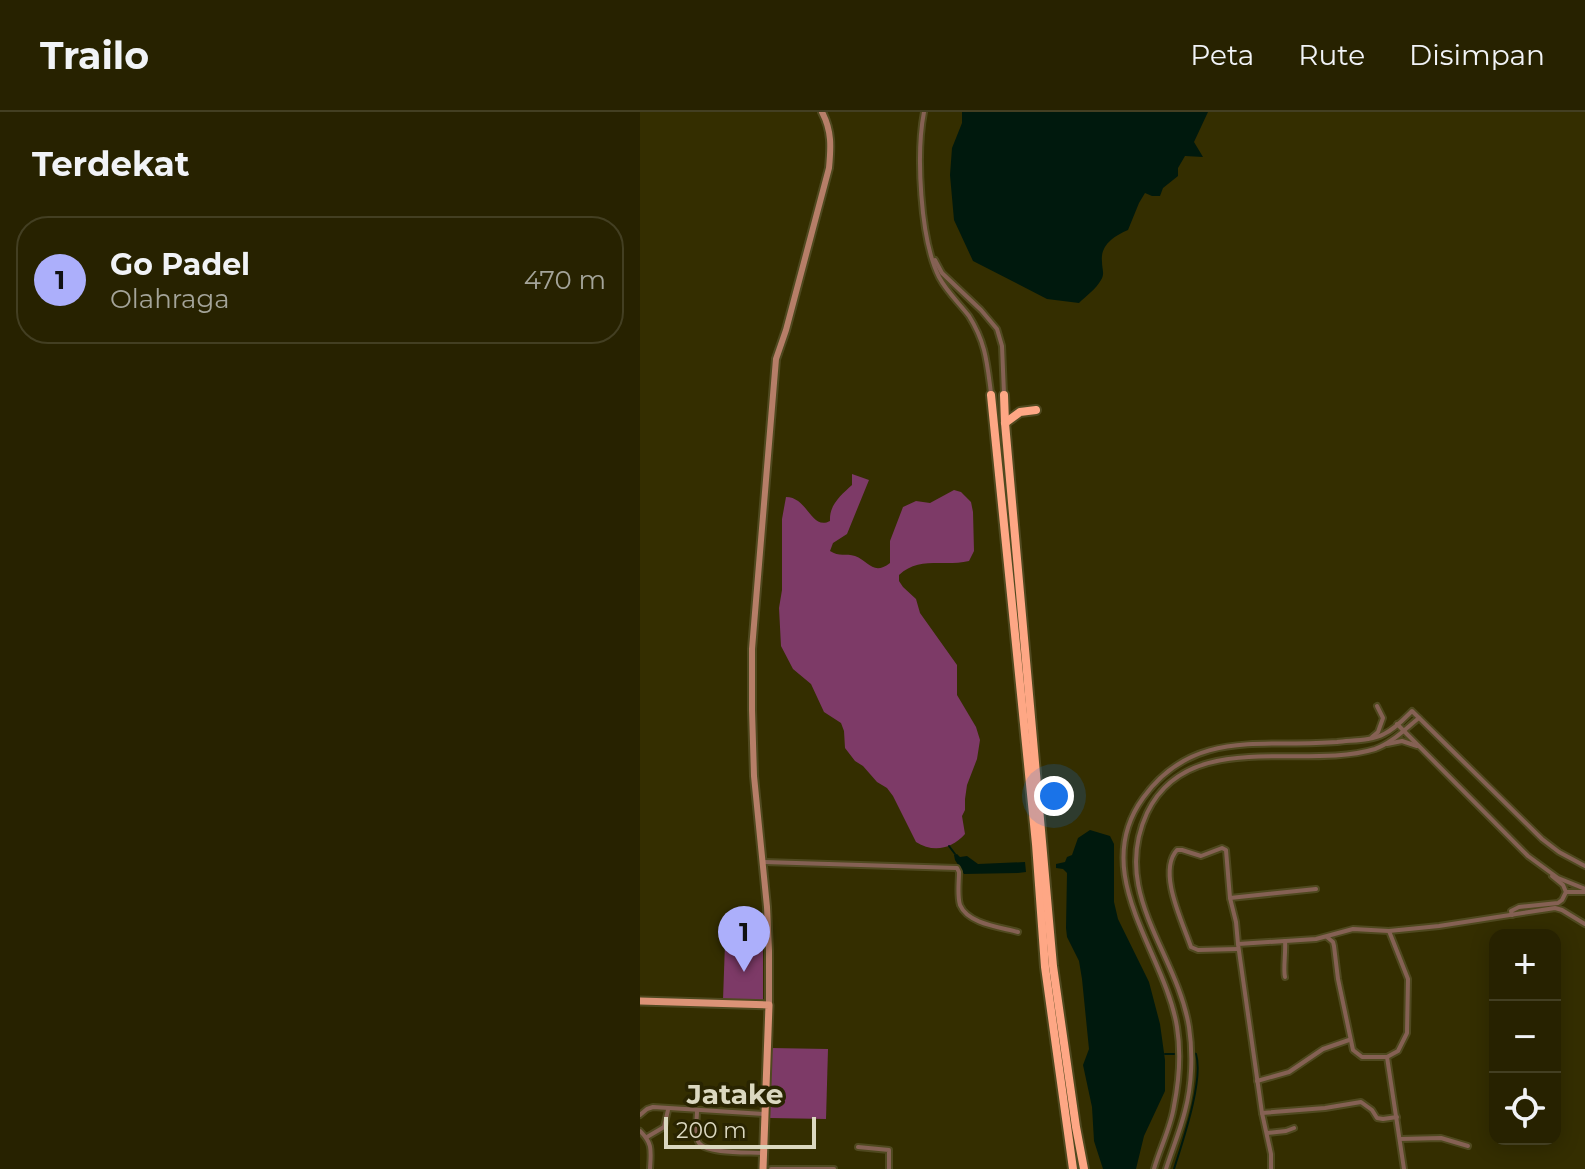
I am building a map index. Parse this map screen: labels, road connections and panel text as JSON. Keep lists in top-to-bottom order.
{
  "districts": ["Jatake"],
  "scale_bar": "200 m",
  "page": {
    "header": "Trailo",
    "nav": ["Peta", "Rute", "Disimpan"],
    "heading": "Terdekat",
    "list": [
      {
        "mark": "1",
        "name": "Go Padel",
        "note": "Olahraga",
        "value": "470 m"
      }
    ],
    "pins": "1",
    "map_buttons": ["+", "−"],
    "scale": "200 m"
  }
}
